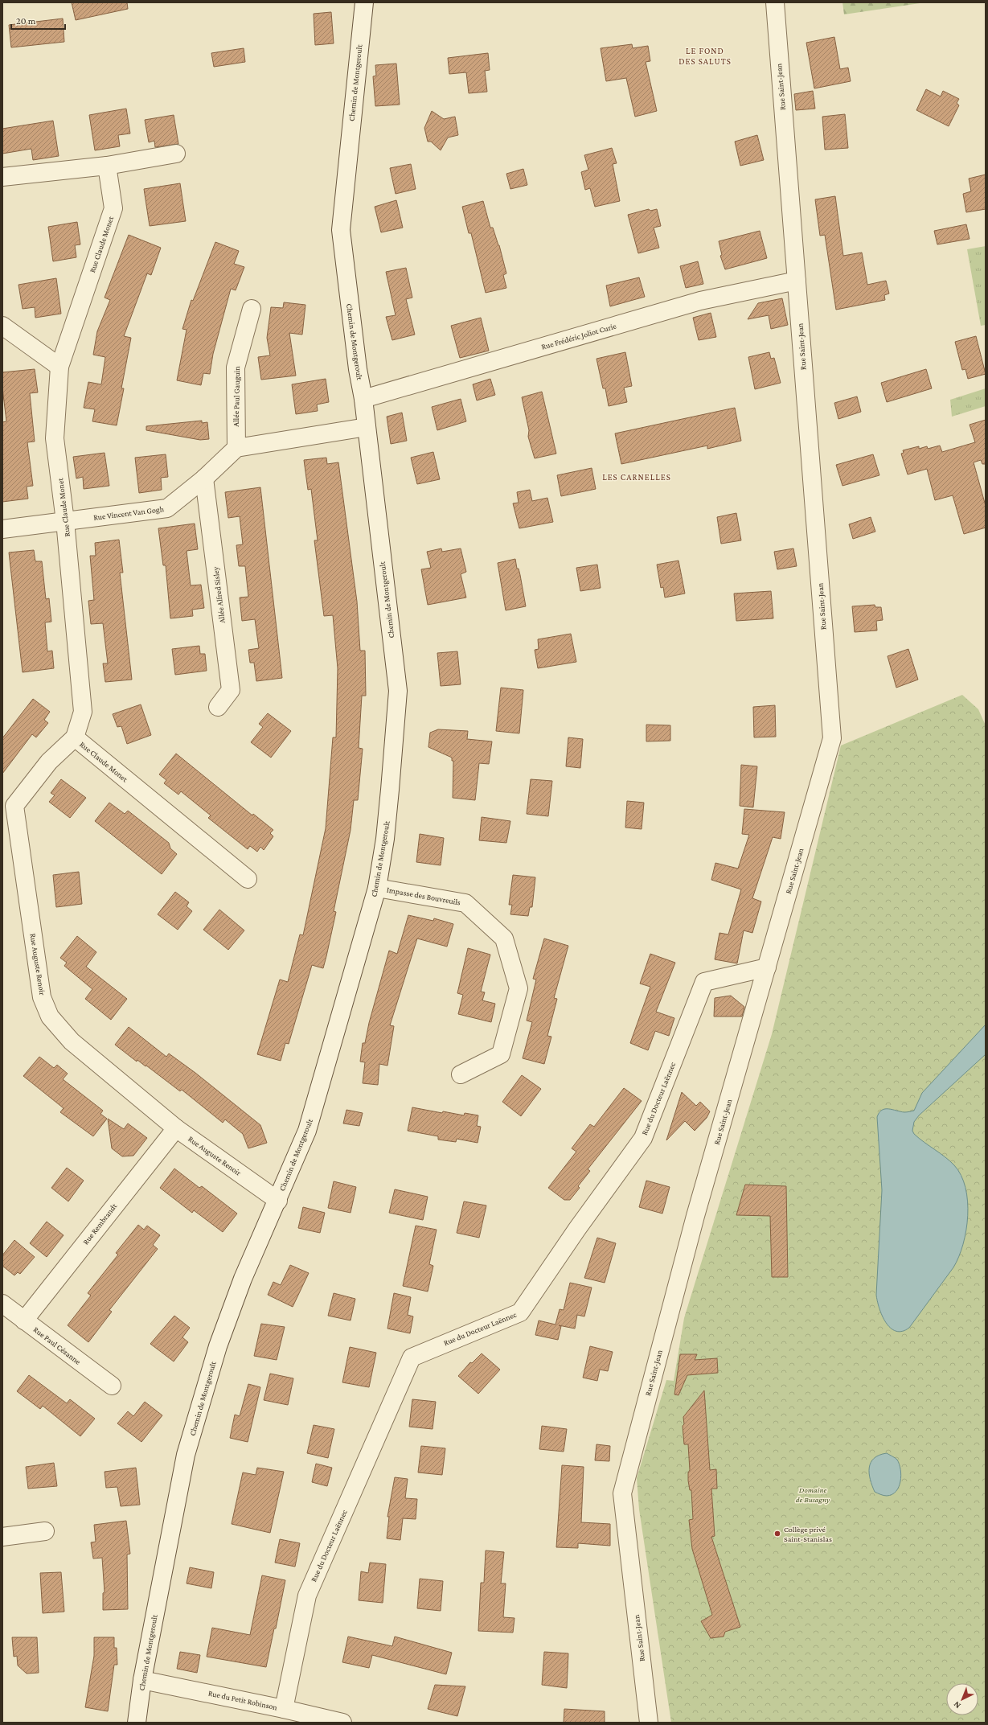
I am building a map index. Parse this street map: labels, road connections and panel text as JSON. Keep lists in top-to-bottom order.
{
  "streets": {
    "street": [
      "Chemin de Montgeroult",
      "Rue Saint-Jean",
      "Rue Claude Monet",
      "Rue Frédéric Joliot Curie",
      "Allée Paul Gauguin",
      "Rue Vincent Van Gogh",
      "Allée Alfred Sisley",
      "Impasse des Bouvreuils",
      "Rue Auguste Renoir",
      "Rue du Docteur Laënnec",
      "Rue Rembrandt",
      "Rue Paul Cézanne",
      "Rue du Petit Robinson"
    ]
  },
  "crossings": [
    ["Chemin de Montgeroult", "Rue Frédéric Joliot Curie"],
    ["Chemin de Montgeroult", "Impasse des Bouvreuils"],
    ["Chemin de Montgeroult", "Rue Auguste Renoir"],
    ["Chemin de Montgeroult", "Rue du Petit Robinson"],
    ["Rue Saint-Jean", "Rue Frédéric Joliot Curie"],
    ["Rue Saint-Jean", "Rue du Docteur Laënnec"],
    ["Rue Claude Monet", "Rue Vincent Van Gogh"],
    ["Rue Claude Monet", "Rue Auguste Renoir"],
    ["Allée Paul Gauguin", "Rue Vincent Van Gogh"],
    ["Rue Vincent Van Gogh", "Allée Alfred Sisley"],
    ["Rue Auguste Renoir", "Rue Rembrandt"],
    ["Rue du Docteur Laënnec", "Rue du Petit Robinson"],
    ["Rue Rembrandt", "Rue Paul Cézanne"]
  ],
  "districts": ["LE FOND DES SALUTS", "LES CARNELLES"],
  "parks": ["Domaine de Busagny"],
  "places": ["Collège privé Saint-Stanislas"],
  "scale_bar": "20 m",
  "north": "bottom left"
}
